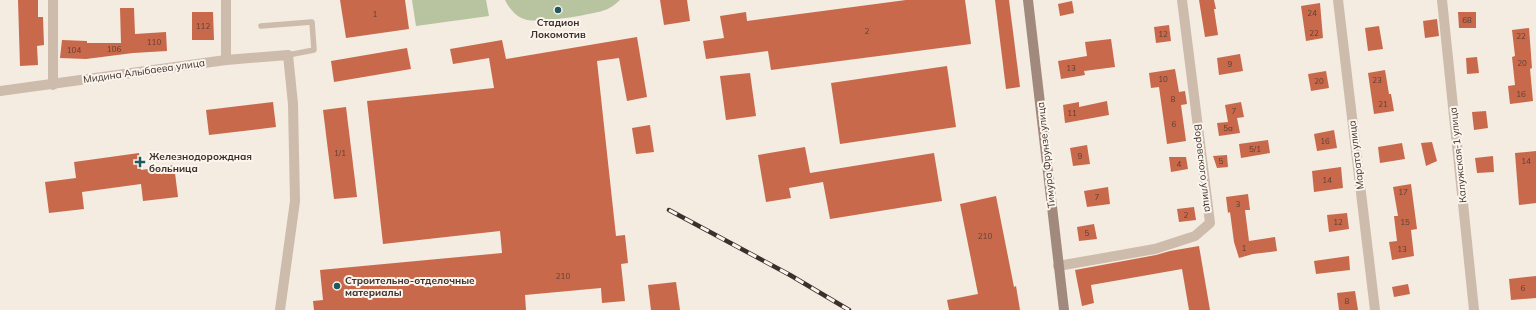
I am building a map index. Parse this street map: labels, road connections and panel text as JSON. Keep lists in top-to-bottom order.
{
  "streets": {
    "main road": ["Тимура Фрунзе улица"],
    "street": [
      "Мидина Алыбаева улица",
      "Марата улица",
      "Калужская-1 улица",
      "Воровского улица"
    ]
  },
  "crossings": [
    ["Тимура Фрунзе улица", "Воровского улица"]
  ],
  "places": {
    "other": ["Стадион Локомотив", "Строительно-отделочные материалы"],
    "health": ["Железнодорождная больница"]
  },
  "house_numbers": [
    "24",
    "1",
    "68",
    "112",
    "2",
    "22",
    "12",
    "22",
    "110",
    "106",
    "104",
    "20",
    "9",
    "13",
    "10",
    "23",
    "20",
    "16",
    "8",
    "21",
    "7",
    "11",
    "6",
    "5а",
    "16",
    "5/1",
    "1/1",
    "9",
    "5",
    "14",
    "4",
    "14",
    "17",
    "7",
    "3",
    "2",
    "12",
    "15",
    "5",
    "210",
    "1",
    "13",
    "210",
    "6",
    "8"
  ]
}
